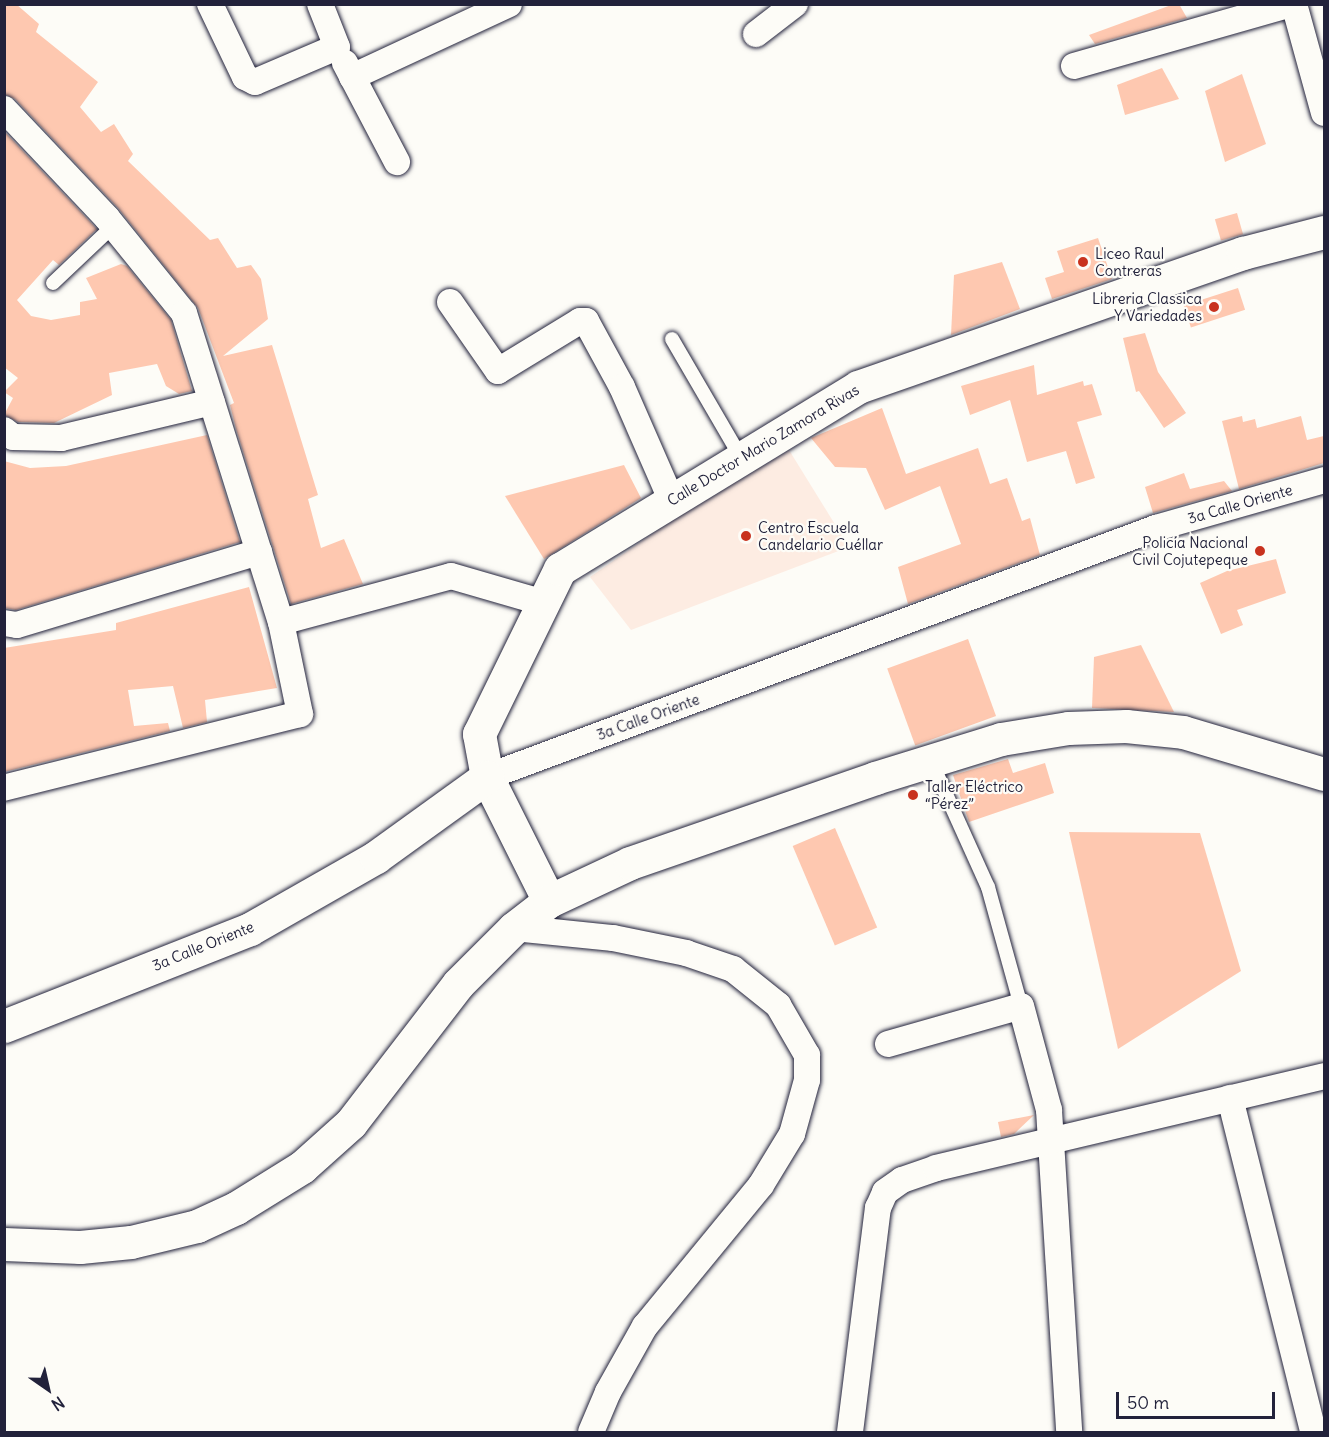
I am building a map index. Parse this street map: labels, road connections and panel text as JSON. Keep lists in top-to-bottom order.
{
  "streets": {
    "street": ["Calle Doctor Mario Zamora Rivas", "3a Calle Oriente"]
  },
  "crossings": [
    ["Calle Doctor Mario Zamora Rivas", "3a Calle Oriente"]
  ],
  "places": [
    "Liceo Raul Contreras",
    "Libreria Classica Y Variedades",
    "Centro Escuela Candelario Cuéllar",
    "Policía Nacional Civil Cojutepeque",
    "Taller Eléctrico “Pérez”"
  ],
  "scale_bar": "50 m",
  "north": "bottom right"
}
